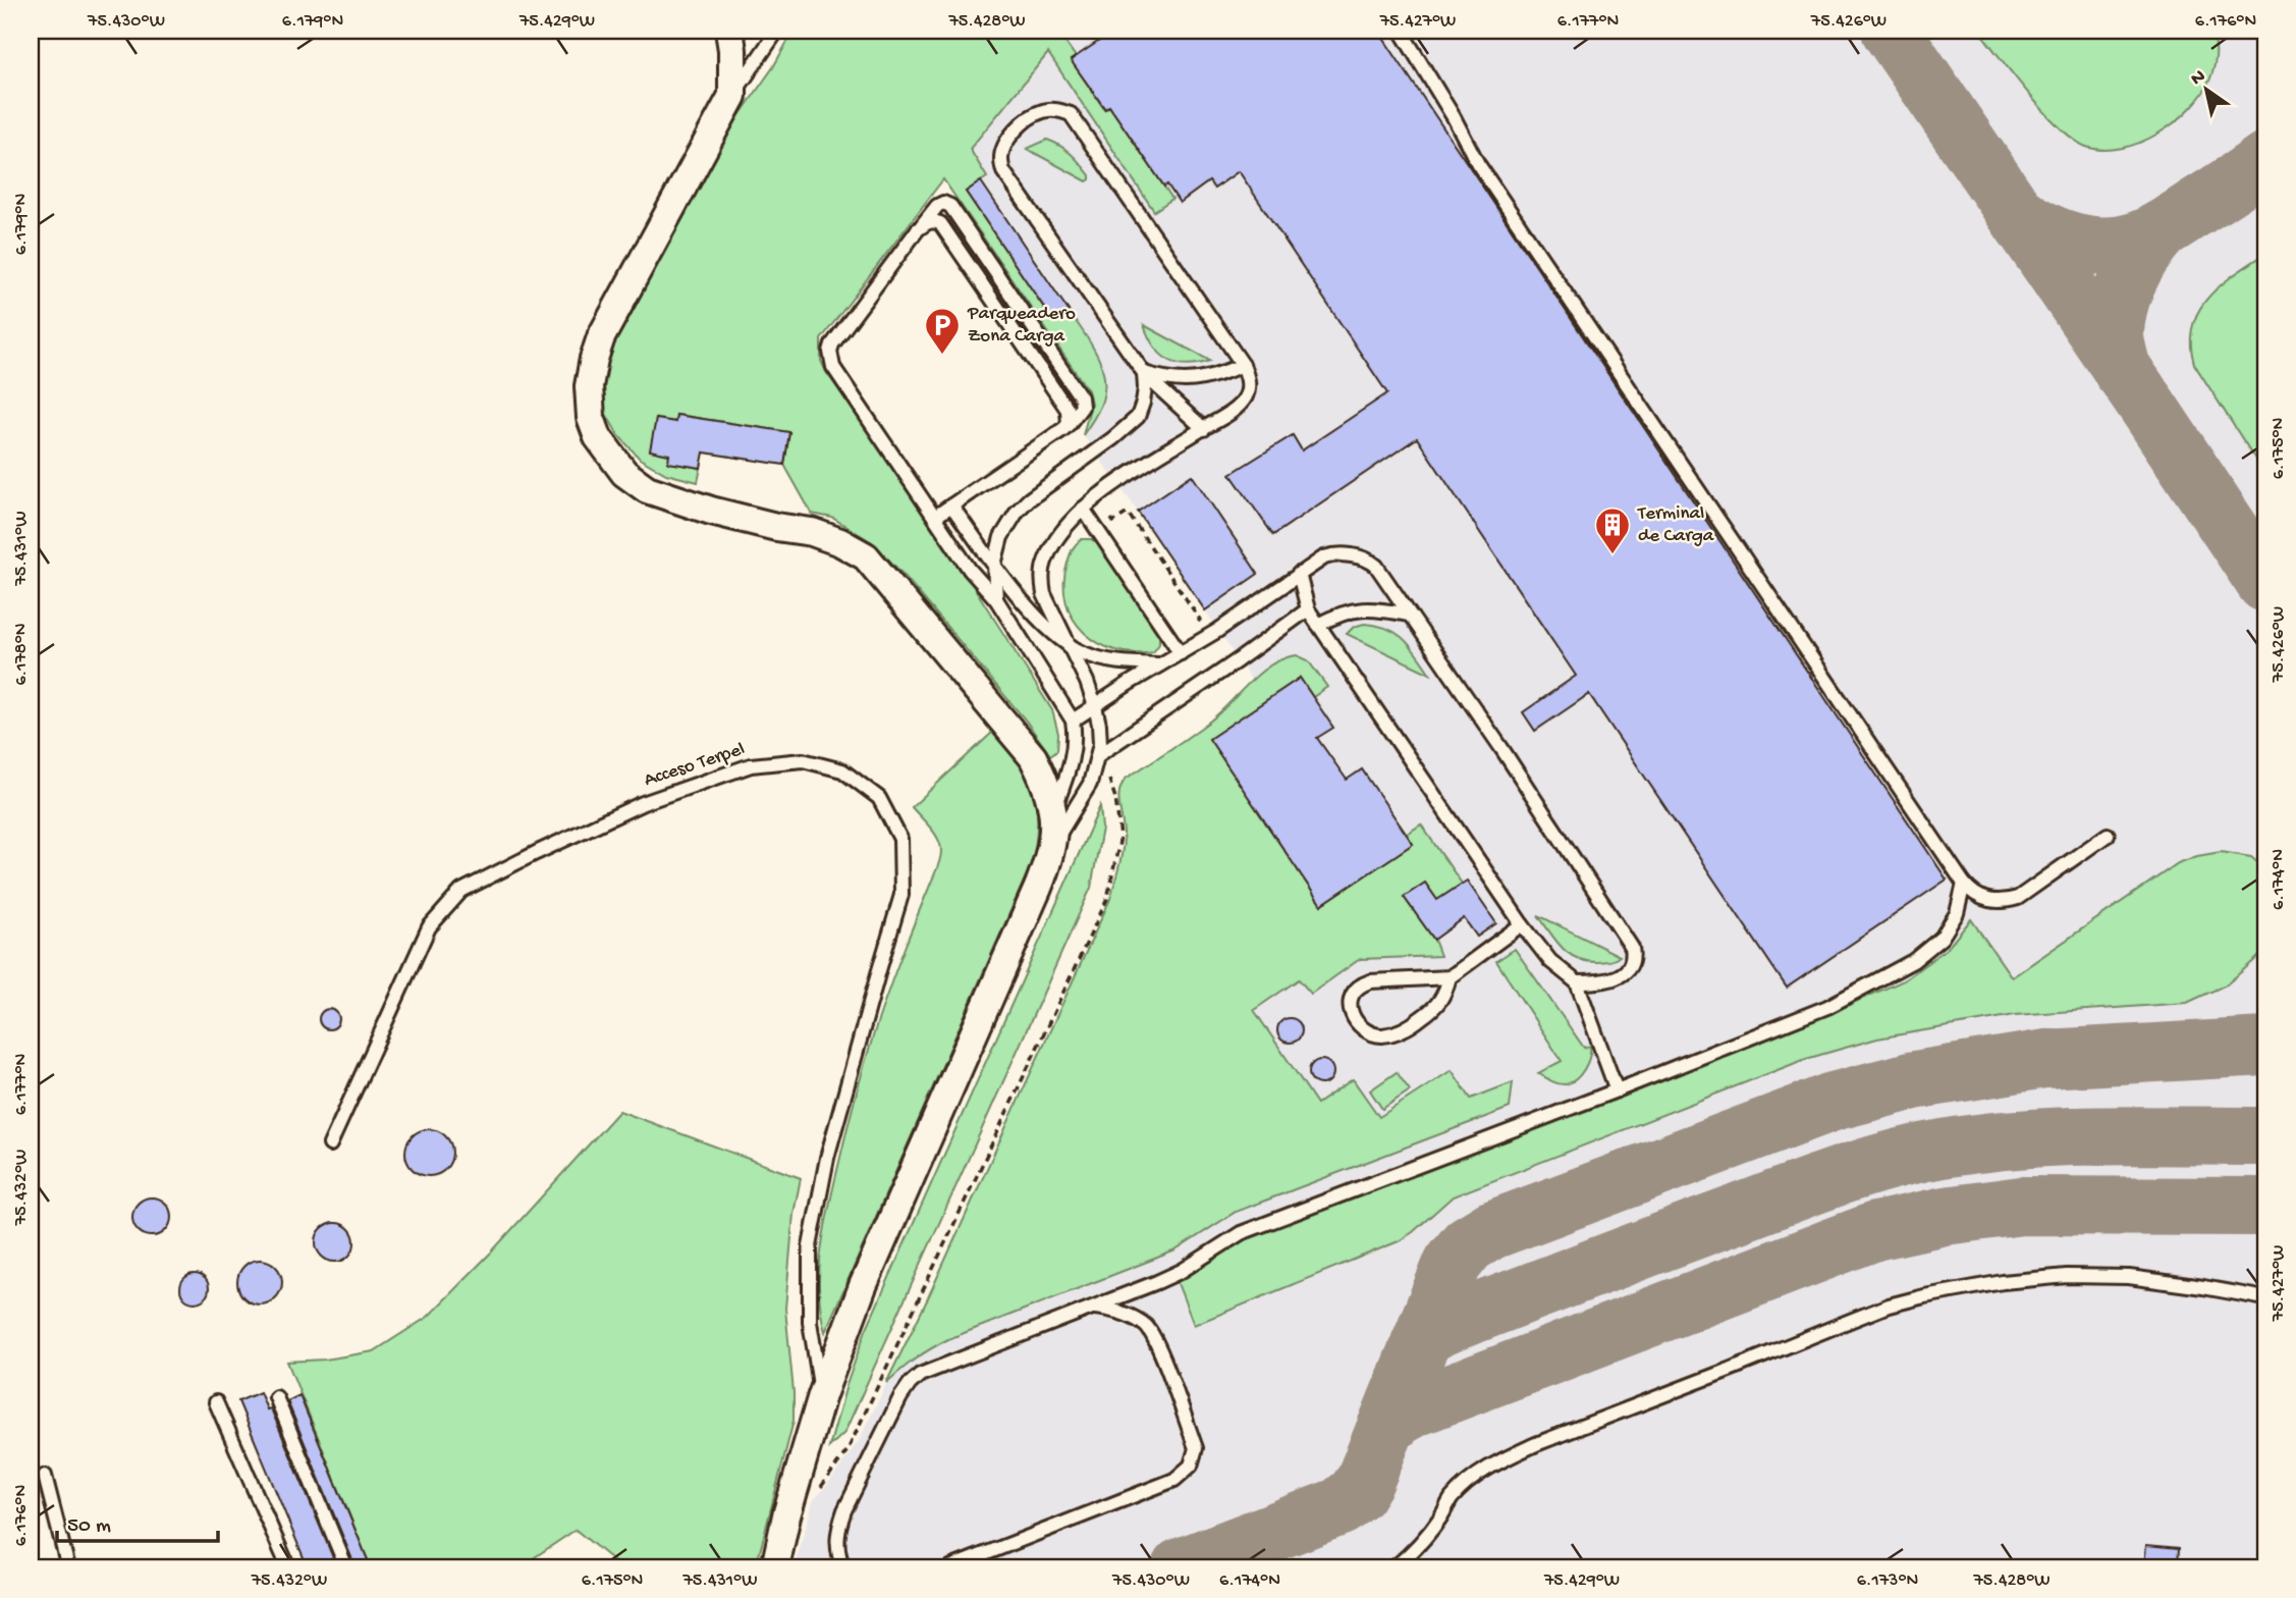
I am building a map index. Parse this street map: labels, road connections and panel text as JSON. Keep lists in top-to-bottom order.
{
  "streets": {
    "lane": ["Acceso Terpel"]
  },
  "places": {
    "parking": ["Parqueadero Zona Carga"],
    "building": ["Terminal de Carga"]
  },
  "scale_bar": "50 m",
  "north": "top left",
  "coordinates": [
    "75.430°W",
    "6.179°N",
    "75.429°W",
    "75.428°W",
    "75.427°W",
    "6.177°N",
    "75.426°W",
    "6.176°N",
    "6.175°N",
    "75.431°W",
    "6.178°N",
    "6.174°N",
    "75.432°W",
    "6.173°N"
  ]
}
